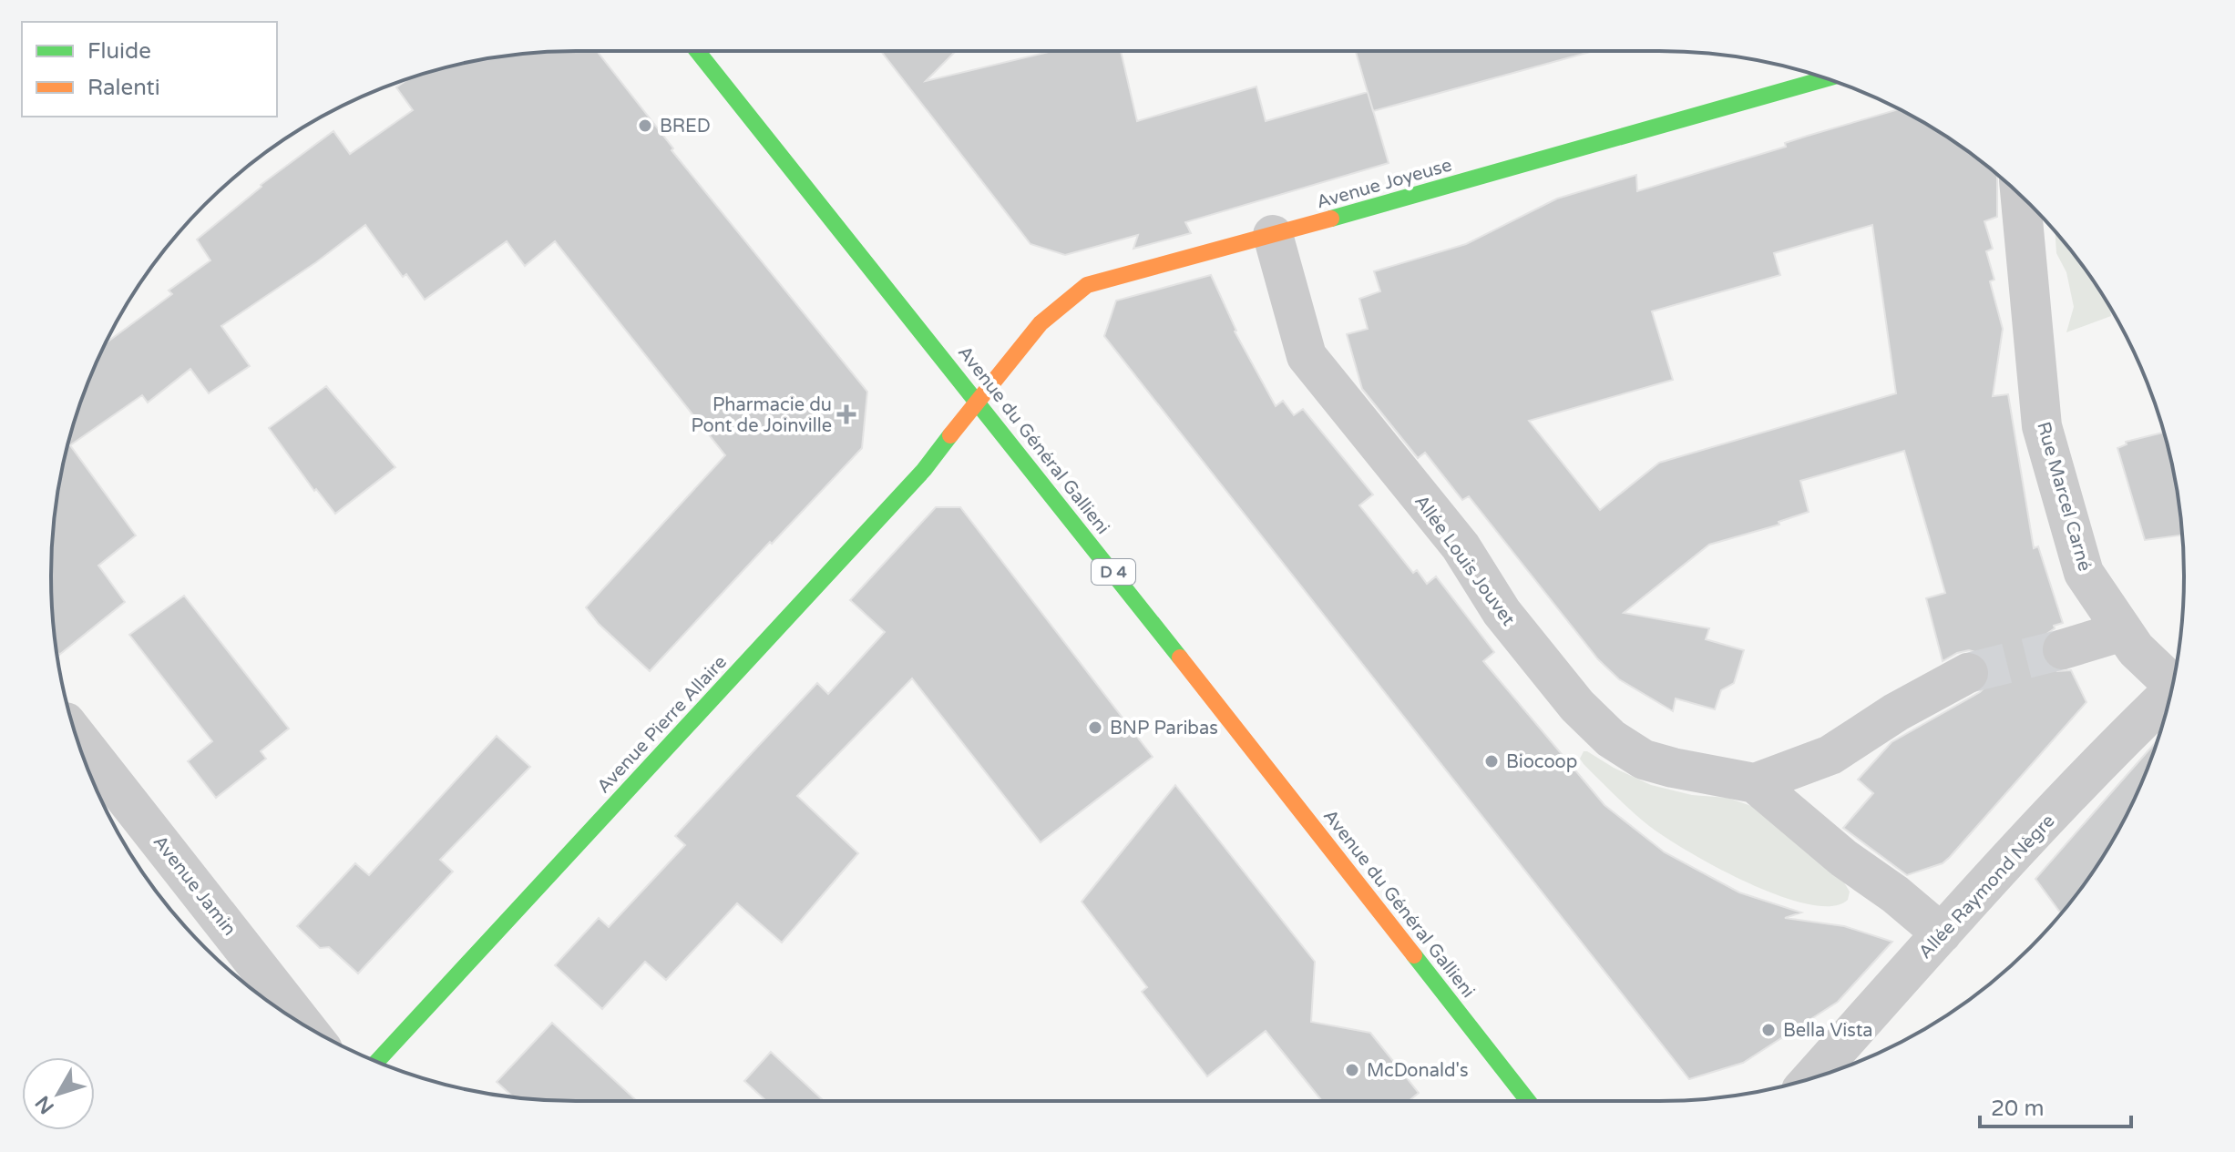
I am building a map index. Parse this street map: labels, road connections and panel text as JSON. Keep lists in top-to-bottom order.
{
  "streets": {
    "street": [
      "Avenue Joyeuse",
      "Avenue du Général Gallieni",
      "Rue Marcel Carné",
      "Allée Louis Jouvet",
      "D 4",
      "Avenue Pierre Allaire",
      "Avenue Jamin",
      "Allée Raymond Nègre"
    ]
  },
  "crossings": [
    ["Avenue Joyeuse", "Avenue du Général Gallieni"],
    ["Avenue Joyeuse", "Allée Louis Jouvet"],
    ["Avenue Joyeuse", "Avenue Pierre Allaire"],
    ["Avenue du Général Gallieni", "Avenue Pierre Allaire"],
    ["Allée Louis Jouvet", "Allée Raymond Nègre"]
  ],
  "places": {
    "other": [
      "BRED",
      "BNP Paribas",
      "Biocoop",
      "Bella Vista",
      "McDonald's"
    ],
    "health": ["Pharmacie du Pont de Joinville"]
  },
  "legend": ["Fluide", "Ralenti"],
  "scale_bar": "20 m",
  "north": "bottom left"
}
